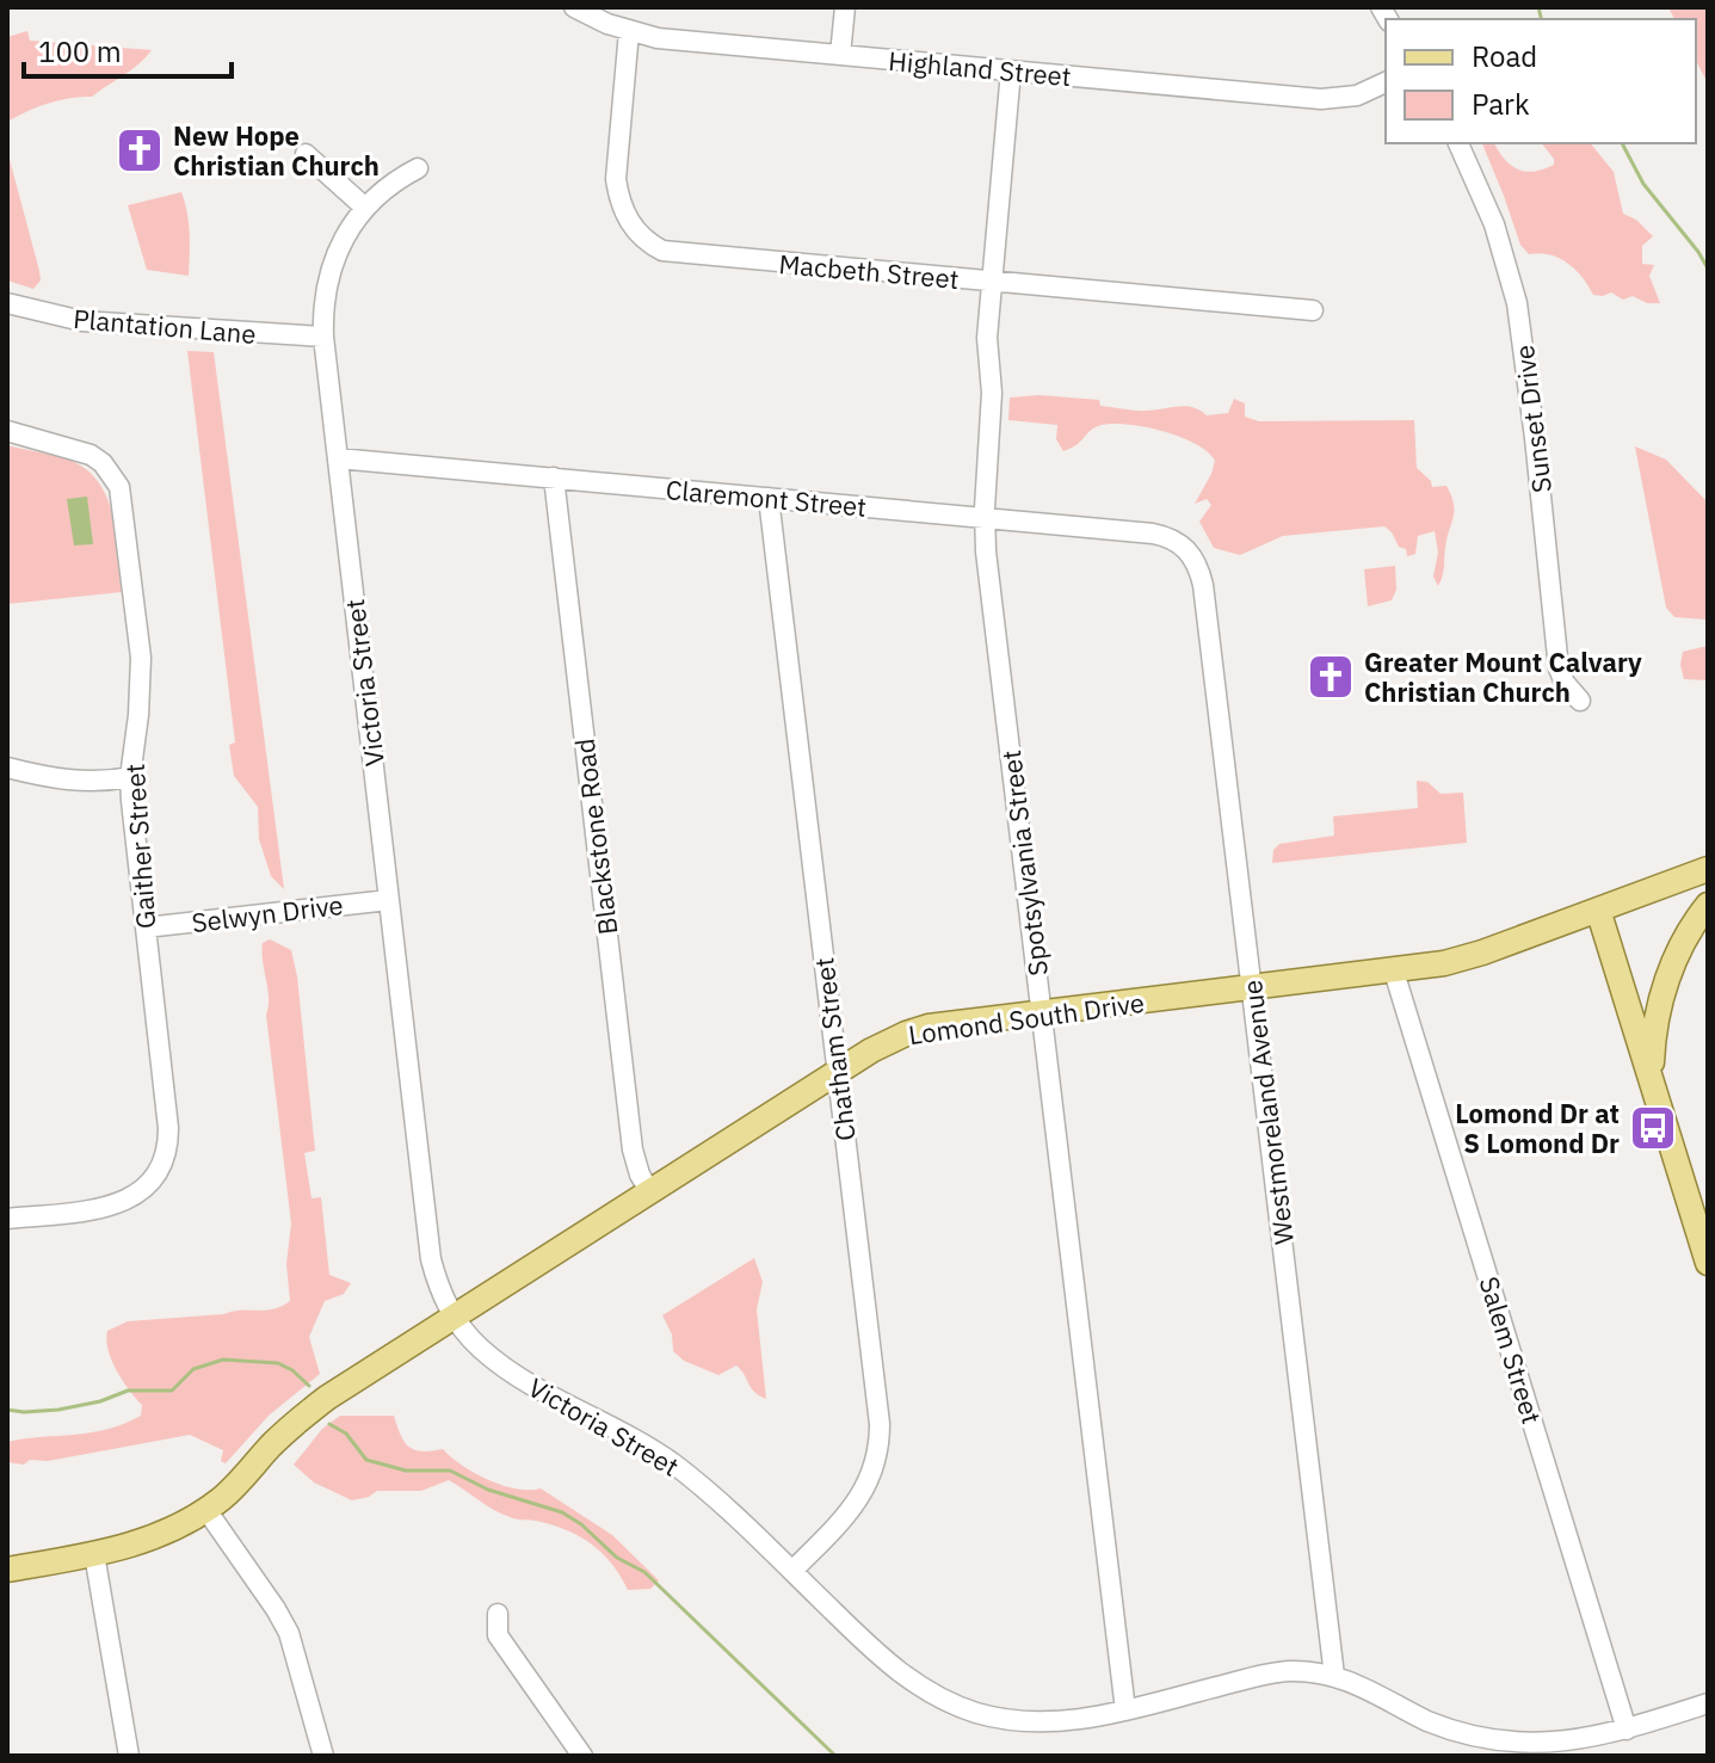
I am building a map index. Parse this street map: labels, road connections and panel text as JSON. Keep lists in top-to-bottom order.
{
  "streets": {
    "main road": ["Lomond South Drive"],
    "street": [
      "Highland Street",
      "Macbeth Street",
      "Plantation Lane",
      "Sunset Drive",
      "Claremont Street",
      "Victoria Street",
      "Blackstone Road",
      "Gaither Street",
      "Spotsylvania Street",
      "Selwyn Drive",
      "Chatham Street",
      "Westmoreland Avenue",
      "Salem Street"
    ]
  },
  "crossings": [
    ["Highland Street", "Macbeth Street"],
    ["Highland Street", "Spotsylvania Street"],
    ["Macbeth Street", "Spotsylvania Street"],
    ["Plantation Lane", "Victoria Street"],
    ["Claremont Street", "Victoria Street"],
    ["Claremont Street", "Blackstone Road"],
    ["Claremont Street", "Spotsylvania Street"],
    ["Claremont Street", "Chatham Street"],
    ["Claremont Street", "Westmoreland Avenue"],
    ["Victoria Street", "Spotsylvania Street"],
    ["Victoria Street", "Selwyn Drive"],
    ["Victoria Street", "Lomond South Drive"],
    ["Victoria Street", "Chatham Street"],
    ["Victoria Street", "Westmoreland Avenue"],
    ["Victoria Street", "Salem Street"],
    ["Blackstone Road", "Lomond South Drive"],
    ["Gaither Street", "Selwyn Drive"],
    ["Spotsylvania Street", "Lomond South Drive"],
    ["Lomond South Drive", "Chatham Street"],
    ["Lomond South Drive", "Westmoreland Avenue"],
    ["Lomond South Drive", "Salem Street"]
  ],
  "places": {
    "church": ["New Hope Christian Church", "Greater Mount Calvary Christian Church"],
    "bus stop": ["Lomond Dr at S Lomond Dr"]
  },
  "legend": ["Road", "Park"],
  "scale_bar": "100 m"
}
